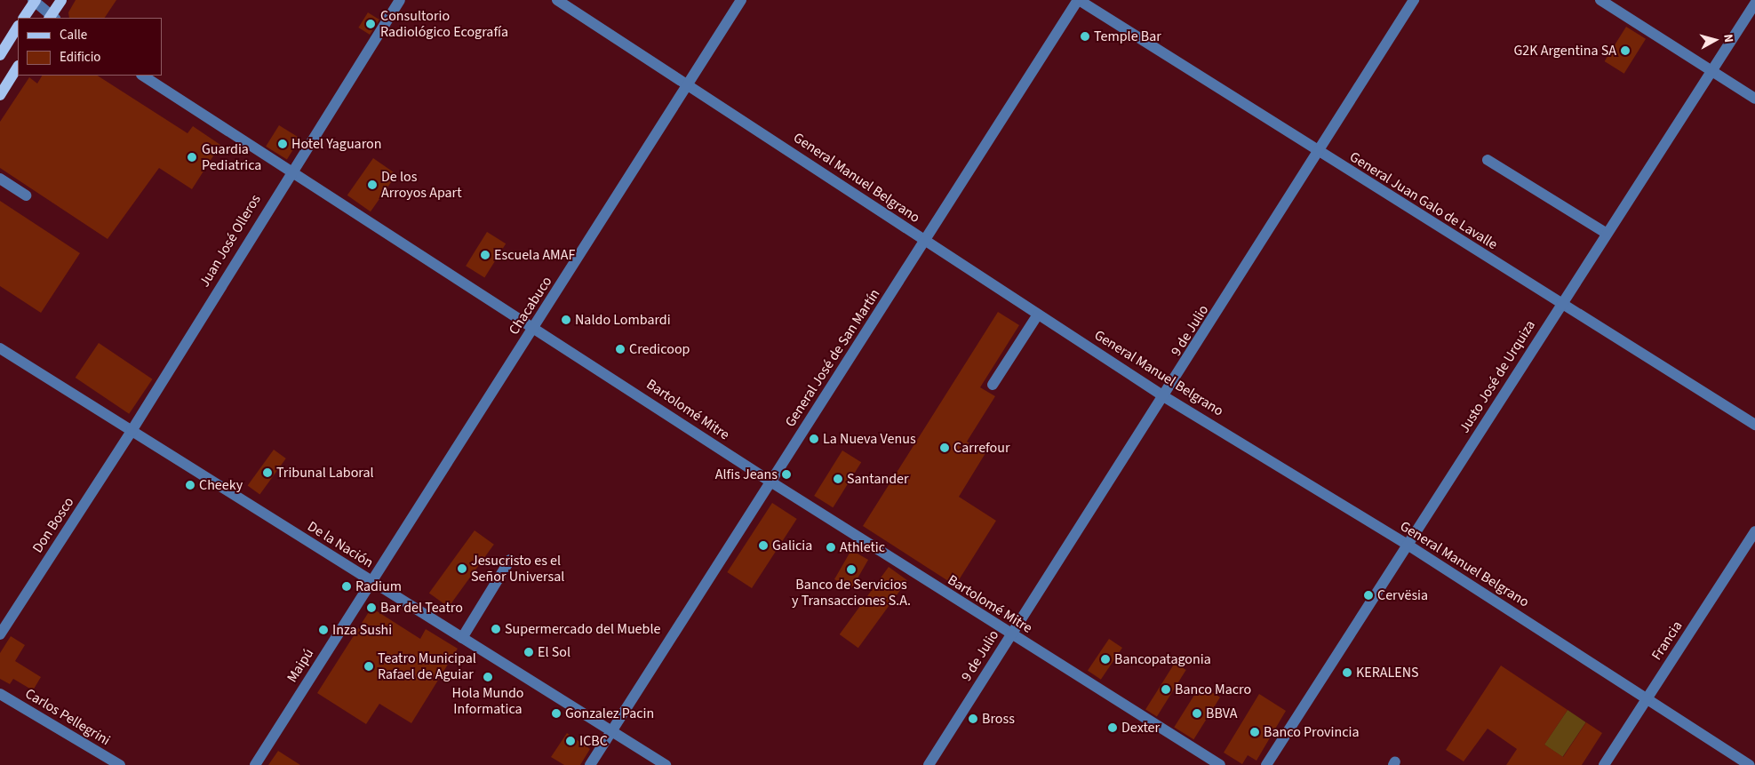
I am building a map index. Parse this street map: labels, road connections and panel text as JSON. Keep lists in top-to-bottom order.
{
  "streets": {
    "street": [
      "General Manuel Belgrano",
      "General Juan Galo de Lavalle",
      "Juan José Olleros",
      "Chacabuco",
      "9 de Julio",
      "General José de San Martín",
      "Justo José de Urquiza",
      "Bartolomé Mitre",
      "Don Bosco",
      "De la Nación",
      "Francia",
      "Maipú",
      "Carlos Pellegrini"
    ]
  },
  "crossings": [
    ["General Manuel Belgrano", "Chacabuco"],
    ["General Manuel Belgrano", "9 de Julio"],
    ["General Manuel Belgrano", "General José de San Martín"],
    ["General Manuel Belgrano", "Justo José de Urquiza"],
    ["General Manuel Belgrano", "Francia"],
    ["General Juan Galo de Lavalle", "9 de Julio"],
    ["General Juan Galo de Lavalle", "General José de San Martín"],
    ["General Juan Galo de Lavalle", "Justo José de Urquiza"],
    ["Juan José Olleros", "Bartolomé Mitre"],
    ["Juan José Olleros", "Don Bosco"],
    ["Juan José Olleros", "De la Nación"],
    ["Chacabuco", "Bartolomé Mitre"],
    ["Chacabuco", "De la Nación"],
    ["Chacabuco", "Maipú"],
    ["9 de Julio", "Bartolomé Mitre"],
    ["General José de San Martín", "Bartolomé Mitre"],
    ["General José de San Martín", "De la Nación"],
    ["Don Bosco", "De la Nación"],
    ["De la Nación", "Maipú"]
  ],
  "places": [
    "Consultorio Radiológico Ecografía",
    "Temple Bar",
    "G2K Argentina SA",
    "Hotel Yaguaron",
    "Guardia Pediatrica",
    "De los Arroyos Apart",
    "Escuela AMAF",
    "Naldo Lombardi",
    "Credicoop",
    "La Nueva Venus",
    "Carrefour",
    "Tribunal Laboral",
    "Alfis Jeans",
    "Santander",
    "Cheeky",
    "Galicia",
    "Athletic",
    "Jesucristo es el Señor Universal",
    "Banco de Servicios y Transacciones S.A.",
    "Radium",
    "Cervësia",
    "Bar del Teatro",
    "Supermercado del Mueble",
    "Inza Sushi",
    "El Sol",
    "Bancopatagonia",
    "Teatro Municipal Rafael de Aguiar",
    "KERALENS",
    "Hola Mundo Informatica",
    "Banco Macro",
    "Gonzalez Pacin",
    "BBVA",
    "Bross",
    "Dexter",
    "Banco Provincia",
    "ICBC"
  ],
  "legend": ["Calle", "Edificio"],
  "north": "right"
}
